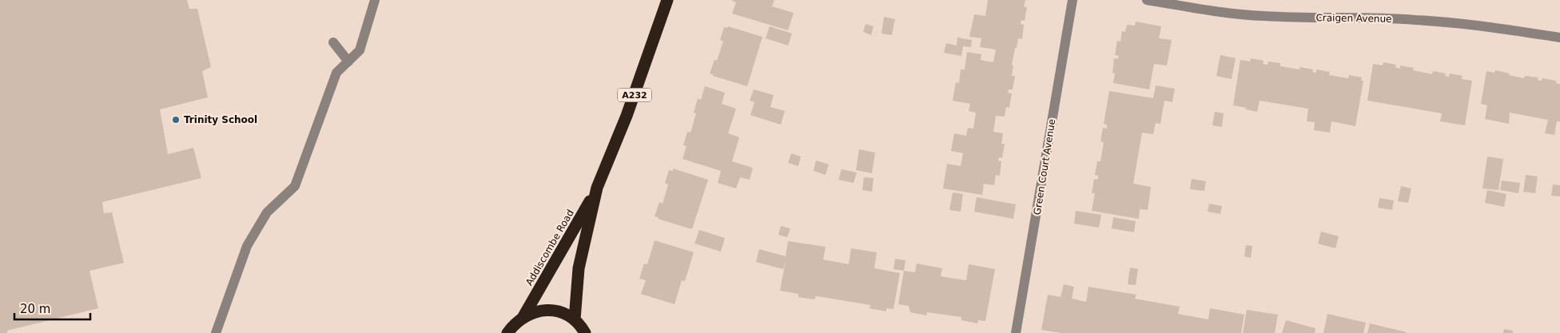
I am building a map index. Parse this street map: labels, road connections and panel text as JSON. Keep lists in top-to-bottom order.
{
  "streets": {
    "highway": ["A232", "Addiscombe Road"],
    "street": ["Craigen Avenue", "Green Court Avenue"]
  },
  "places": ["Trinity School"],
  "scale_bar": "20 m"
}
